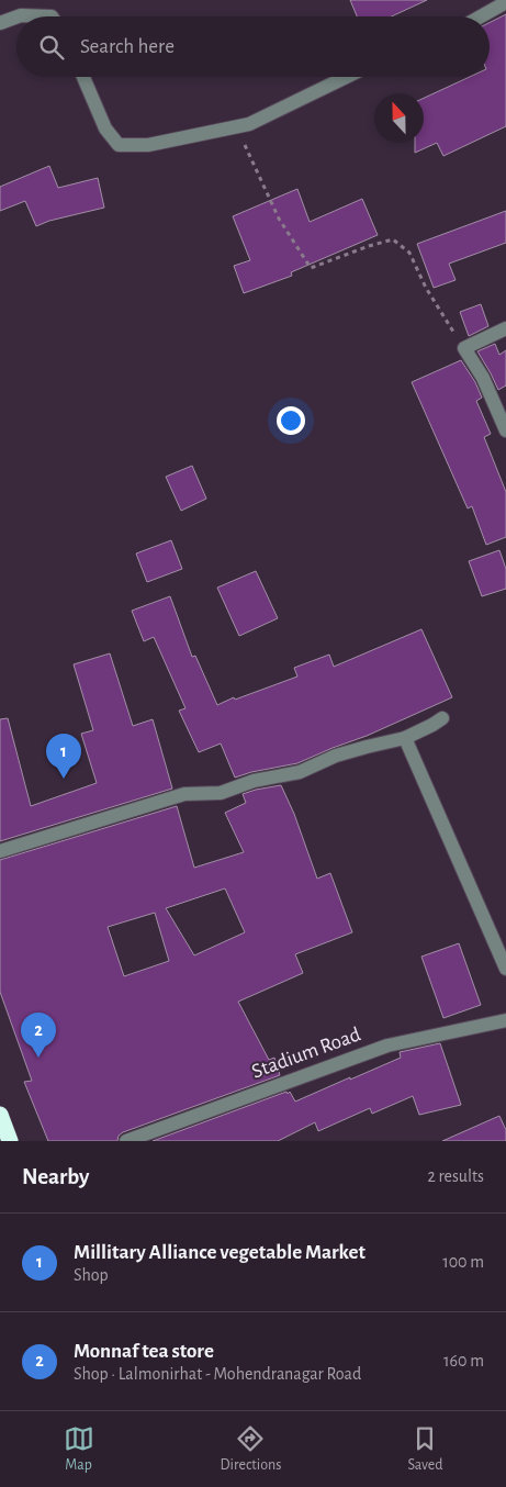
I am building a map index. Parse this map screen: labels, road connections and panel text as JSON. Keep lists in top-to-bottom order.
{
  "streets": {
    "street": ["Stadium Road"]
  },
  "north": "top",
  "page": {
    "search": "Search here",
    "pins": ["1", "2"],
    "heading": ["Nearby", "2 results"],
    "list": [
      {
        "mark": "1",
        "name": "Millitary Alliance vegetable Market",
        "note": "Shop",
        "value": "100 m"
      },
      {
        "mark": "2",
        "name": "Monnaf tea store",
        "note": "Shop · Lalmonirhat - Mohendranagar Road",
        "value": "160 m"
      }
    ],
    "nav": ["Map", "Directions", "Saved"]
  }
}
